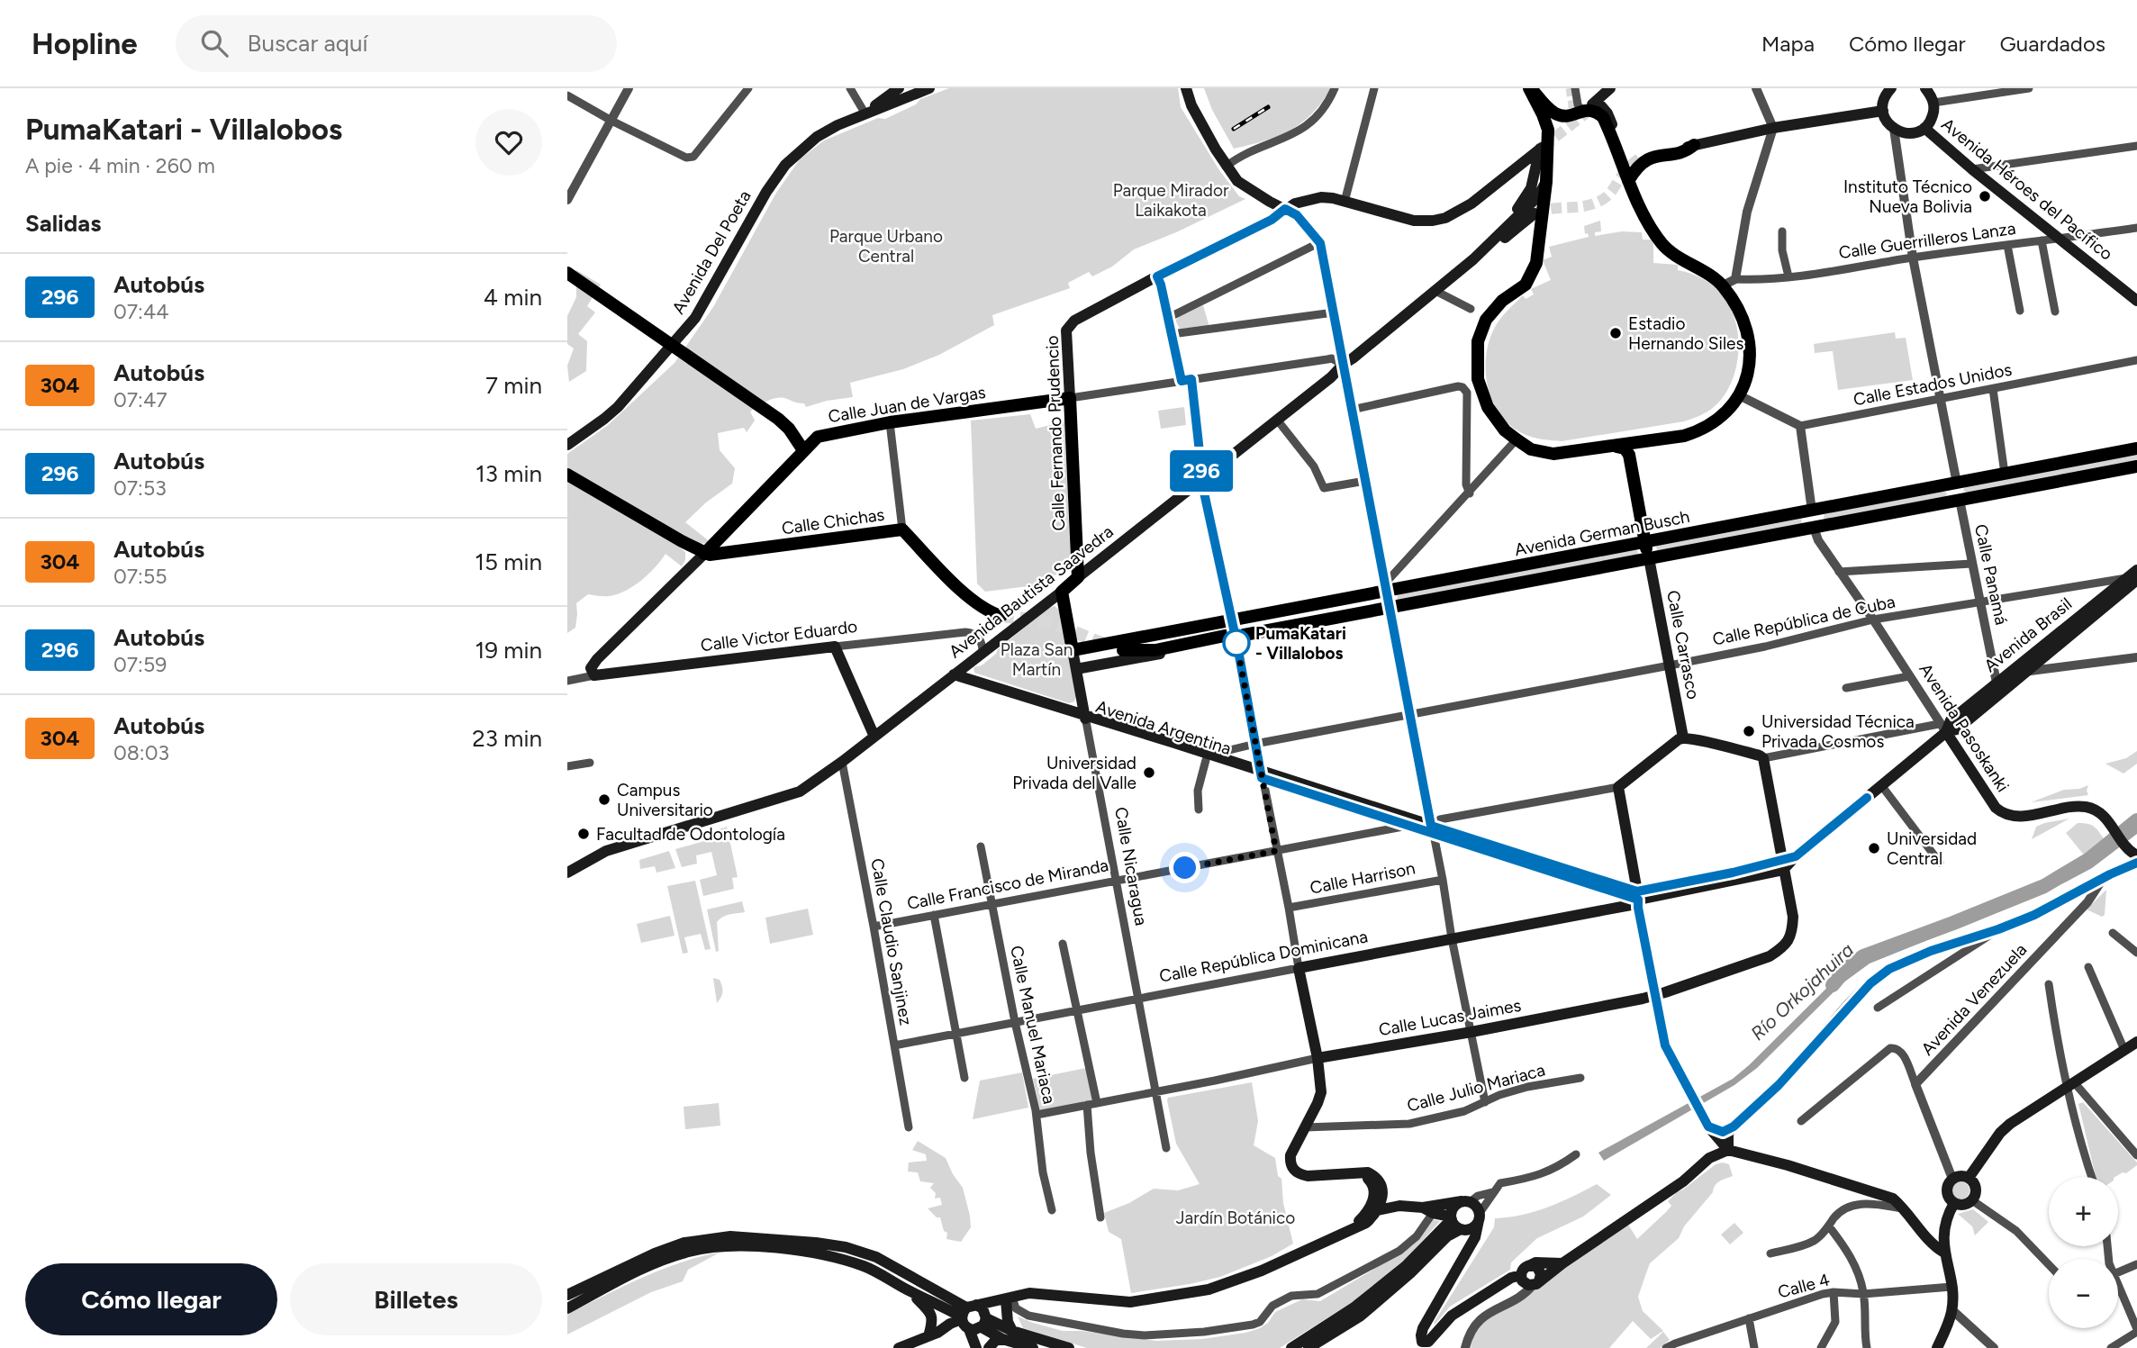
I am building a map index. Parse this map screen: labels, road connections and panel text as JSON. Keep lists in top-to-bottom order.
{
  "streets": {
    "main road": [
      "Avenida Héroes del Pacífico",
      "Avenida Del Poeta",
      "Calle Juan de Vargas",
      "Calle Fernando Prudencio",
      "Calle Chichas",
      "Avenida German Busch",
      "Avenida Bautista Saavedra",
      "Avenida Brasil",
      "Calle Victor Eduardo",
      "Calle Carrasco",
      "Avenida Argentina",
      "Avenida Pasoskanki",
      "Calle Nicaragua",
      "Calle República Dominicana",
      "Calle Lucas Jaimes"
    ],
    "street": [
      "Calle Guerrilleros Lanza",
      "Calle Estados Unidos",
      "Calle Panamá",
      "Calle República de Cuba",
      "Calle Harrison",
      "Calle Francisco de Miranda",
      "Calle Claudio Sanjinez",
      "Avenida Venezuela",
      "Calle Manuel Mariaca",
      "Calle Julio Mariaca",
      "Calle 4"
    ]
  },
  "crossings": [
    ["Avenida Héroes del Pacífico", "Calle Guerrilleros Lanza"],
    ["Calle Juan de Vargas", "Calle Fernando Prudencio"],
    ["Calle Juan de Vargas", "Calle Chichas"],
    ["Calle Juan de Vargas", "Calle Victor Eduardo"],
    ["Calle Fernando Prudencio", "Avenida Bautista Saavedra"],
    ["Avenida German Busch", "Calle Panamá"],
    ["Avenida German Busch", "Calle Carrasco"],
    ["Avenida German Busch", "Avenida Pasoskanki"],
    ["Avenida German Busch", "Calle Nicaragua"],
    ["Calle Panamá", "Calle República de Cuba"],
    ["Calle Panamá", "Avenida Brasil"],
    ["Avenida Bautista Saavedra", "Calle Victor Eduardo"],
    ["Avenida Bautista Saavedra", "Avenida Argentina"],
    ["Avenida Bautista Saavedra", "Calle Nicaragua"],
    ["Avenida Bautista Saavedra", "Calle Claudio Sanjinez"],
    ["Calle República de Cuba", "Avenida Brasil"],
    ["Calle República de Cuba", "Calle Carrasco"],
    ["Calle República de Cuba", "Avenida Argentina"],
    ["Calle República de Cuba", "Avenida Pasoskanki"],
    ["Avenida Brasil", "Avenida Pasoskanki"],
    ["Avenida Brasil", "Calle Lucas Jaimes"],
    ["Avenida Argentina", "Calle Nicaragua"],
    ["Avenida Argentina", "Calle Francisco de Miranda"],
    ["Avenida Argentina", "Calle República Dominicana"],
    ["Calle Nicaragua", "Calle Francisco de Miranda"],
    ["Calle Nicaragua", "Calle República Dominicana"],
    ["Calle Nicaragua", "Calle Lucas Jaimes"],
    ["Calle Francisco de Miranda", "Calle Claudio Sanjinez"],
    ["Calle Francisco de Miranda", "Calle Manuel Mariaca"],
    ["Calle Claudio Sanjinez", "Calle República Dominicana"],
    ["Calle República Dominicana", "Calle Manuel Mariaca"],
    ["Calle Lucas Jaimes", "Calle Manuel Mariaca"]
  ],
  "water": ["Río Orkojahuira"],
  "parks": [
    "Parque Mirador Laikakota",
    "Parque Urbano Central",
    "Plaza San Martín",
    "Jardín Botánico"
  ],
  "places": [
    "Instituto Técnico Nueva Bolivia",
    "Estadio Hernando Siles",
    "PumaKatari - Villalobos",
    "Universidad Técnica Privada Cosmos",
    "Universidad Privada del Valle",
    "Campus Universitario",
    "Facultad de Odontología",
    "Universidad Central"
  ],
  "lines": ["bus line 296"],
  "page": {
    "header": "Hopline",
    "search": "Buscar aquí",
    "nav": ["Mapa", "Cómo llegar", "Guardados"],
    "heading": [
      ["PumaKatari - Villalobos", "A pie · 4 min · 260 m"],
      "Salidas"
    ],
    "on_map": "296",
    "list": [
      {
        "mark": "296",
        "name": "Autobús",
        "note": "07:44",
        "value": "4 min"
      },
      {
        "mark": "304",
        "name": "Autobús",
        "note": "07:47",
        "value": "7 min"
      },
      {
        "mark": "296",
        "name": "Autobús",
        "note": "07:53",
        "value": "13 min"
      },
      {
        "mark": "304",
        "name": "Autobús",
        "note": "07:55",
        "value": "15 min"
      },
      {
        "mark": "296",
        "name": "Autobús",
        "note": "07:59",
        "value": "19 min"
      },
      {
        "mark": "304",
        "name": "Autobús",
        "note": "08:03",
        "value": "23 min"
      }
    ],
    "map_buttons": ["+", "−"],
    "buttons": ["Cómo llegar", "Billetes"]
  }
}
